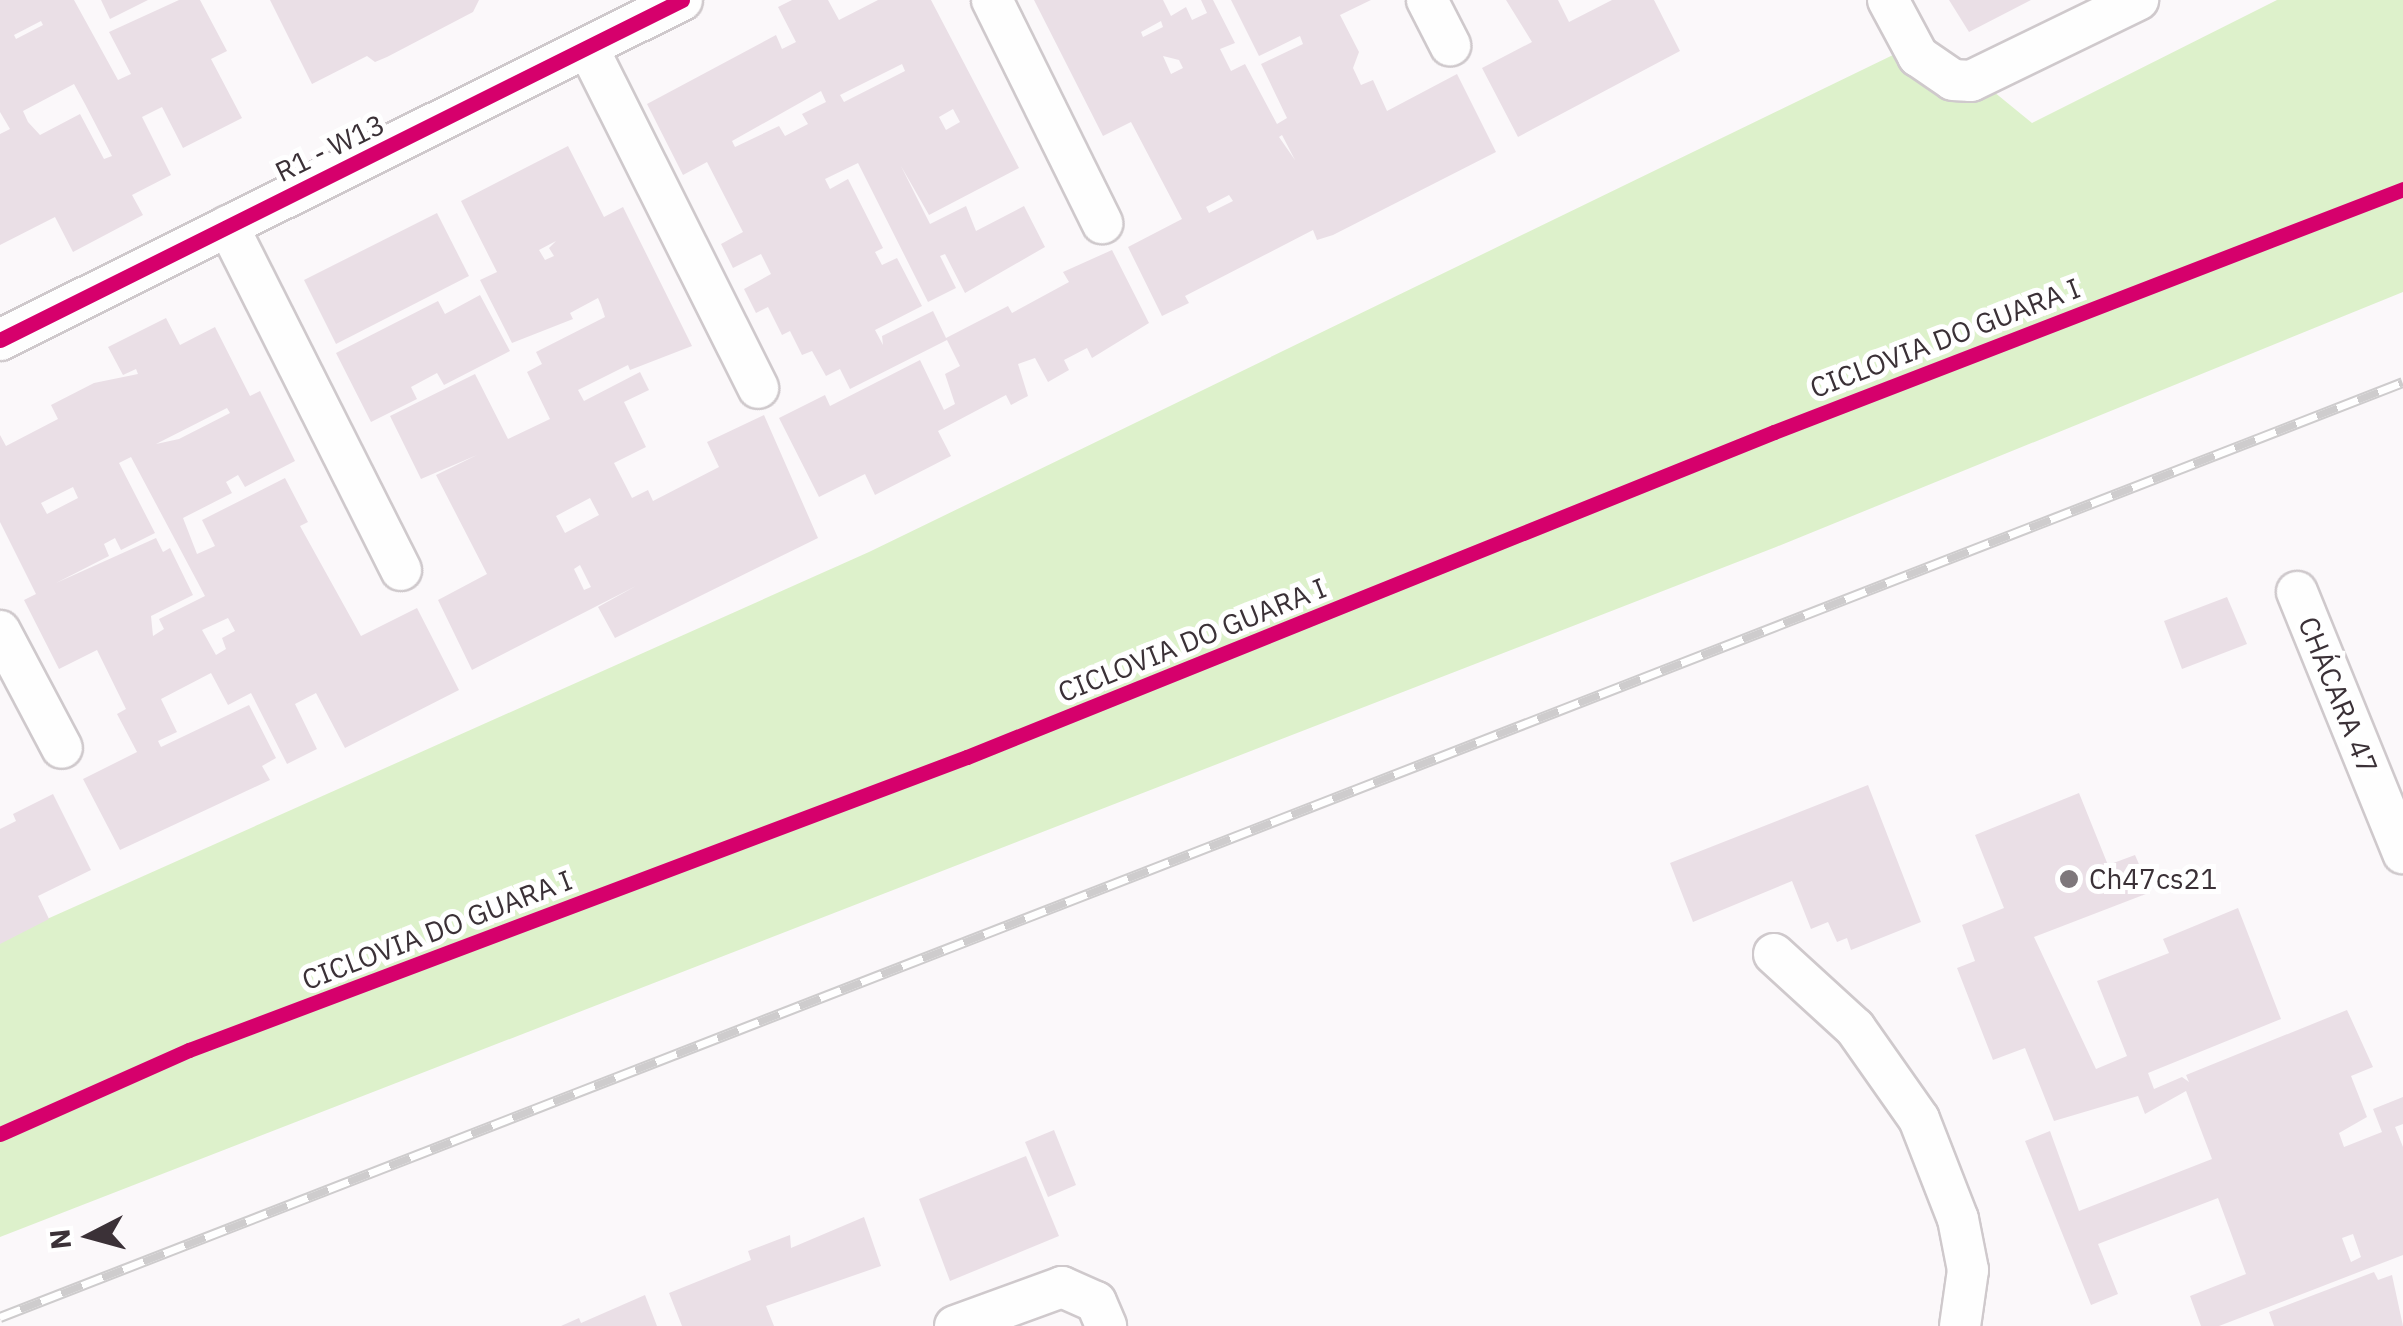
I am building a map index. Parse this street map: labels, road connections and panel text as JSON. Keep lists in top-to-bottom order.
{
  "streets": {
    "street": ["R1 - W13", "CHÁCARA 47"],
    "cycle path": ["CICLOVIA DO GUARA I"]
  },
  "places": ["Ch47cs21"],
  "north": "left"
}
